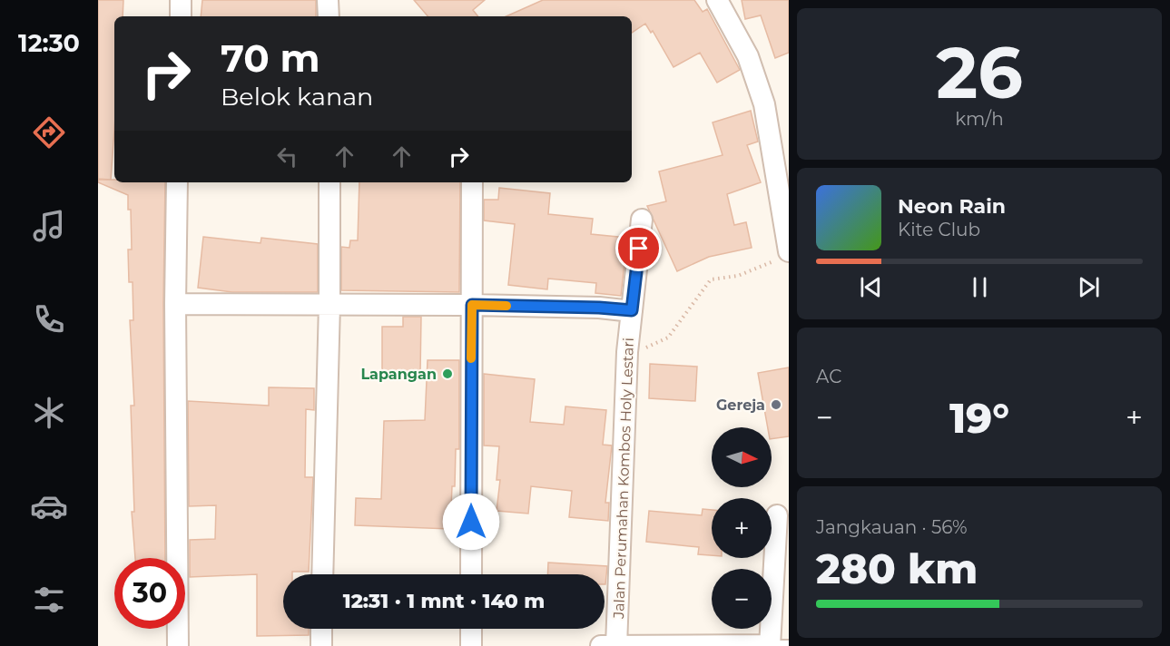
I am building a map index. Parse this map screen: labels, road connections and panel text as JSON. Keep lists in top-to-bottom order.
{
  "streets": {
    "street": ["Jalan Perumahan Kombos Holy Lestari"]
  },
  "places": ["Lapangan", "Gereja"],
  "north": "right",
  "page": {
    "tabs": "12:30",
    "tile": [
      ["26", "km/h"],
      "AC",
      ["Jangkauan · 56%", "280 km"]
    ],
    "turn": ["70 m", "Belok kanan"],
    "song": ["Neon Rain", "Kite Club"],
    "heat": ["−", "19°", "+"],
    "map_buttons": ["+", "−"],
    "limit": "30",
    "trip": "12:31 · 1 mnt · 140 m"
  }
}
